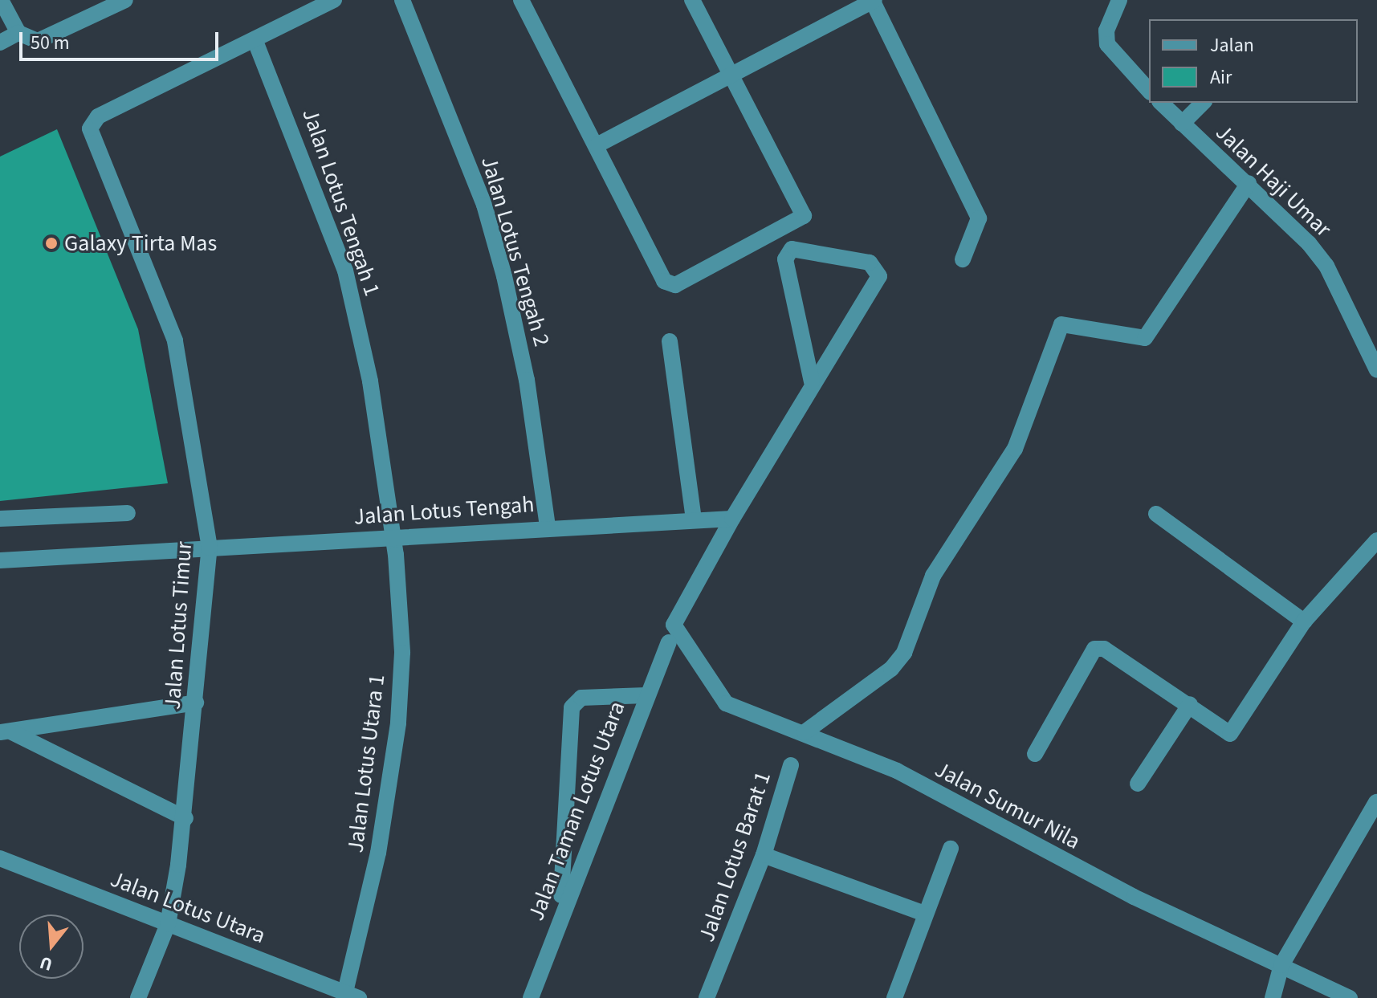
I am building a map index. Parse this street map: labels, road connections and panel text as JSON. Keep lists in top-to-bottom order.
{
  "streets": {
    "street": [
      "Jalan Haji Umar",
      "Jalan Lotus Tengah 1",
      "Jalan Lotus Tengah 2",
      "Jalan Lotus Tengah",
      "Jalan Lotus Timur",
      "Jalan Lotus Utara 1",
      "Jalan Sumur Nila",
      "Jalan Taman Lotus Utara",
      "Jalan Lotus Barat 1",
      "Jalan Lotus Utara"
    ]
  },
  "crossings": [
    ["Jalan Lotus Tengah 1", "Jalan Lotus Tengah"],
    ["Jalan Lotus Tengah 1", "Jalan Lotus Timur"],
    ["Jalan Lotus Tengah 1", "Jalan Lotus Utara 1"],
    ["Jalan Lotus Tengah 2", "Jalan Lotus Tengah"],
    ["Jalan Lotus Tengah", "Jalan Lotus Timur"],
    ["Jalan Lotus Tengah", "Jalan Lotus Utara 1"],
    ["Jalan Lotus Tengah", "Jalan Sumur Nila"],
    ["Jalan Lotus Timur", "Jalan Lotus Utara"],
    ["Jalan Lotus Utara 1", "Jalan Lotus Utara"]
  ],
  "places": ["Galaxy Tirta Mas"],
  "legend": ["Jalan", "Air"],
  "scale_bar": "50 m",
  "north": "bottom"
}
